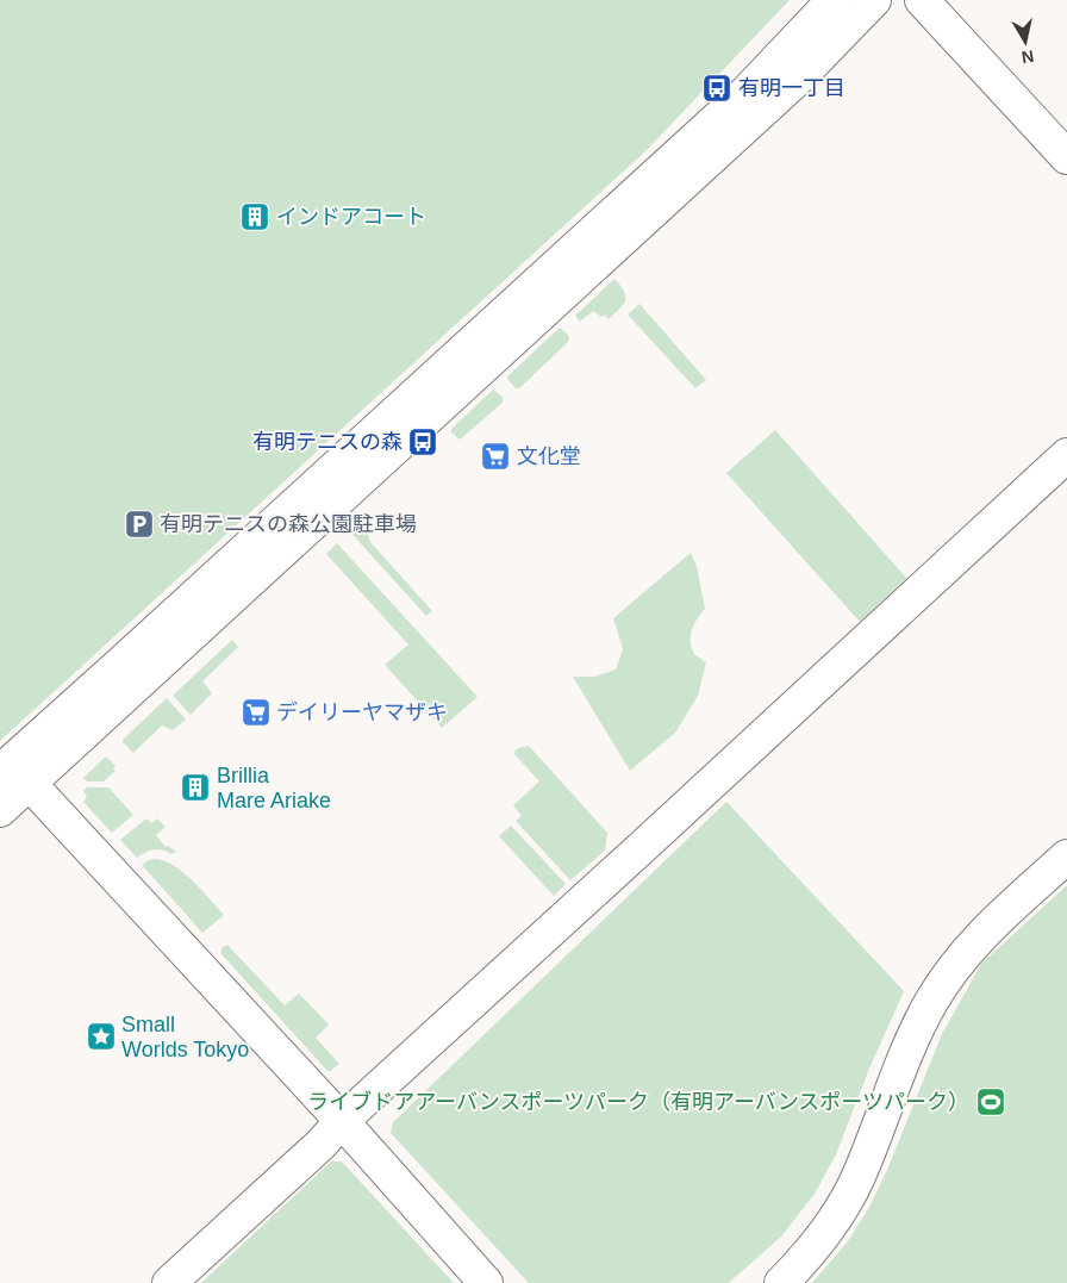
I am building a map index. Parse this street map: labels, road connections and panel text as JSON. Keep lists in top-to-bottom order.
{
  "places": {
    "bus stop": ["有明一丁目", "有明テニスの森"],
    "building": ["インドアコート", "Brillia Mare Ariake"],
    "supermarket": ["文化堂", "デイリーヤマザキ"],
    "parking": ["有明テニスの森公園駐車場"],
    "place": ["Small Worlds Tokyo"],
    "sports": ["ライブドアアーバンスポーツパーク（有明アーバンスポーツパーク）"]
  },
  "north": "bottom"
}
